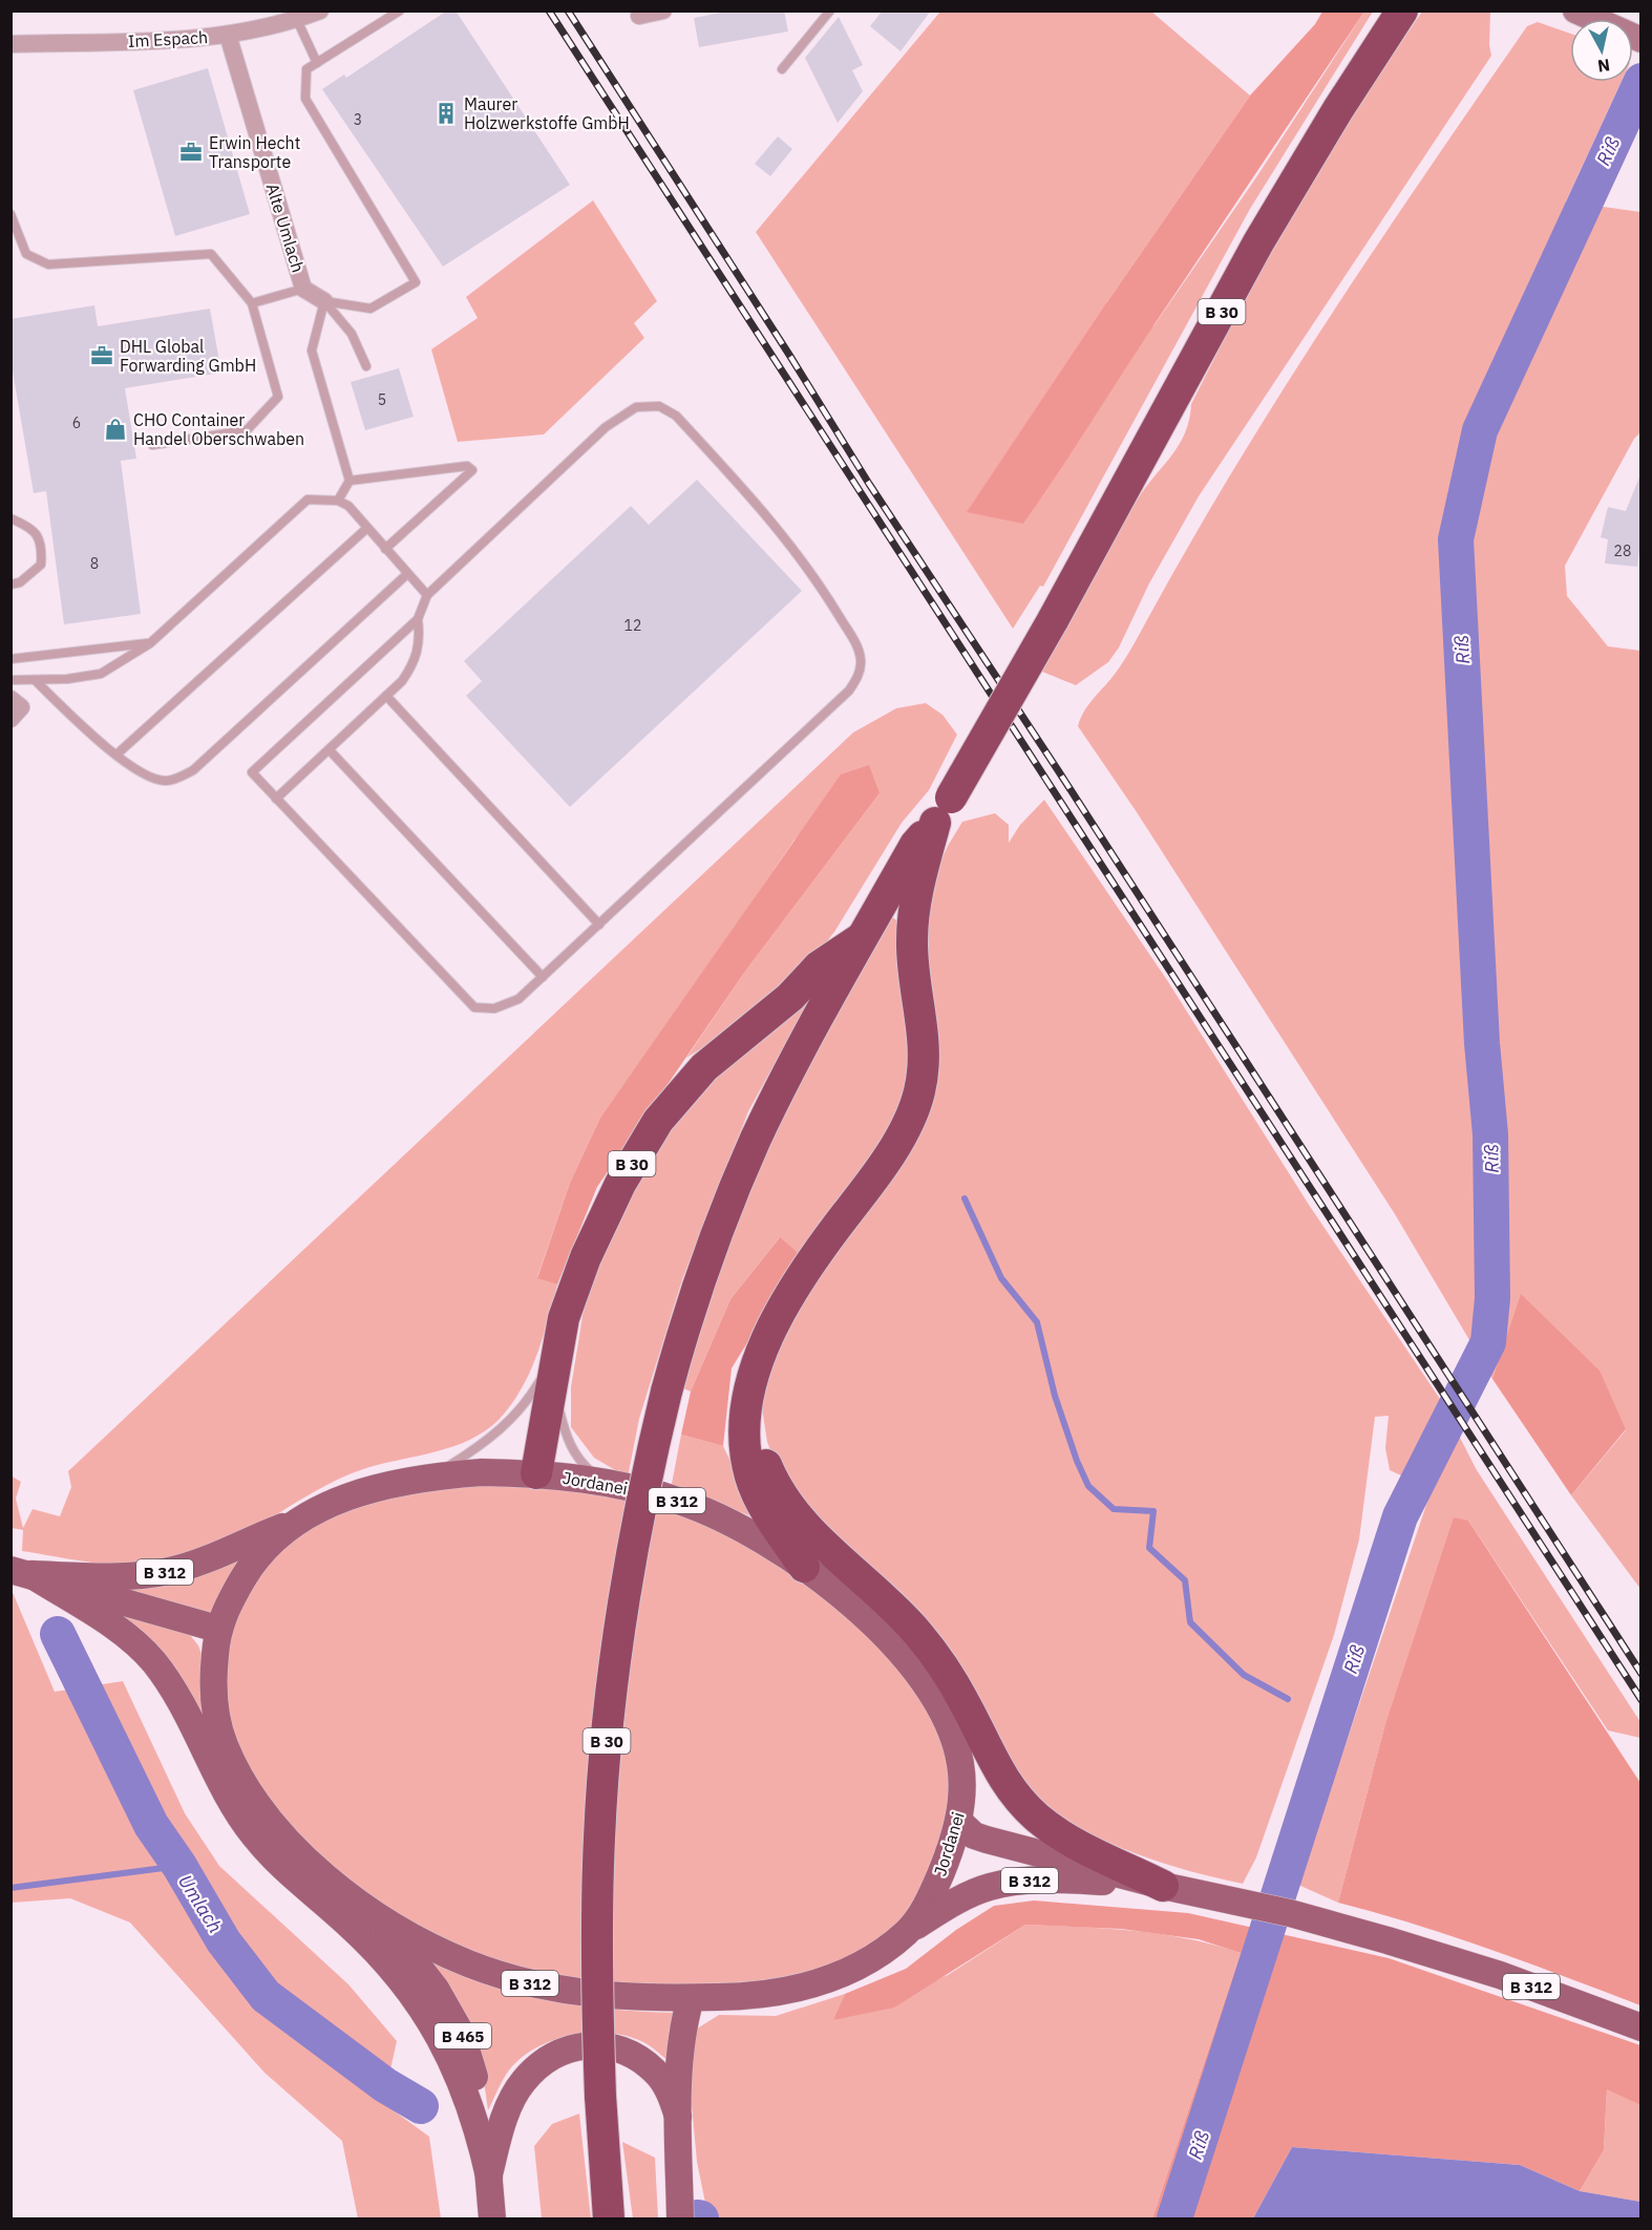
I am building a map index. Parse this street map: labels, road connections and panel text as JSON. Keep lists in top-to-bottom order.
{
  "streets": {
    "highway": ["B 30"],
    "main road": ["Jordanei", "B 312", "B 465"],
    "street": ["Im Espach", "Alte Umlach"]
  },
  "crossings": [
    ["Im Espach", "Alte Umlach"],
    ["B 30", "Jordanei"],
    ["B 30", "B 312"],
    ["Jordanei", "B 312"],
    ["Jordanei", "B 465"]
  ],
  "water": ["Riß", "Umlach"],
  "places": {
    "building": ["Maurer Holzwerkstoffe GmbH"],
    "office": ["Erwin Hecht Transporte", "DHL Global Forwarding GmbH"],
    "shop": ["CHO Container Handel Oberschwaben"]
  },
  "house_numbers": [
    "3",
    "5",
    "6",
    "28",
    "8",
    "12"
  ],
  "north": "bottom"
}
